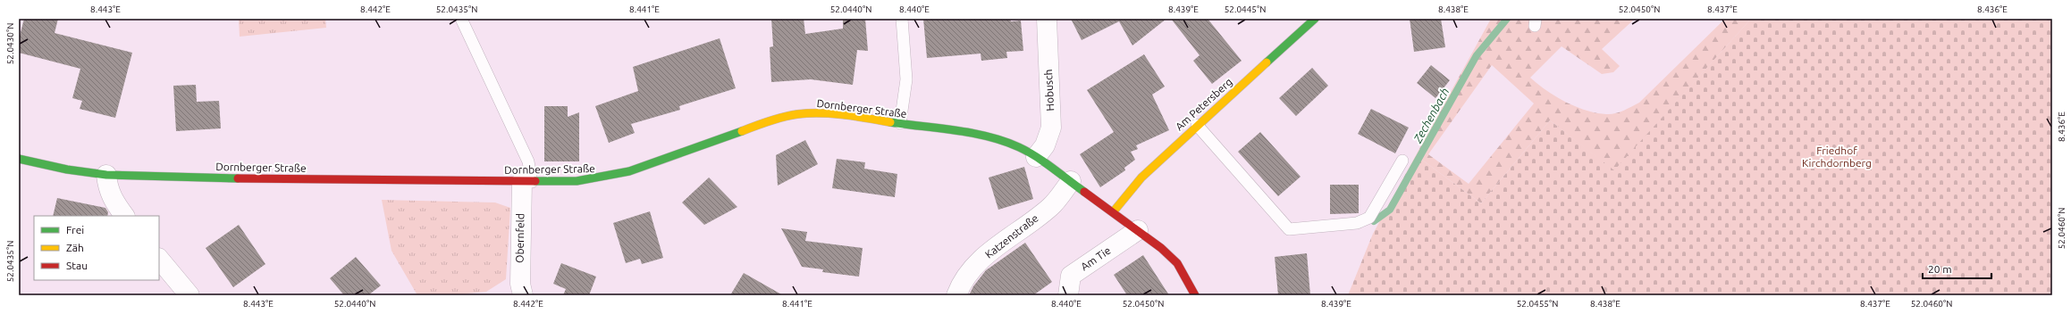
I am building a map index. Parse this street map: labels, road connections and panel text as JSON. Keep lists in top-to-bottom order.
{
  "streets": {
    "street": [
      "Hobusch",
      "Am Petersberg",
      "Dornberger Straße",
      "Katzenstraße",
      "Obernfeld",
      "Am Tie"
    ]
  },
  "crossings": [
    ["Hobusch", "Dornberger Straße"],
    ["Am Petersberg", "Dornberger Straße"],
    ["Dornberger Straße", "Katzenstraße"],
    ["Dornberger Straße", "Obernfeld"],
    ["Dornberger Straße", "Am Tie"]
  ],
  "water": ["Zechenbach"],
  "parks": ["Friedhof Kirchdornberg"],
  "legend": ["Frei", "Zäh", "Stau"],
  "scale_bar": "20 m",
  "coordinates": [
    "8.443°E",
    "8.442°E",
    "52.0435°N",
    "8.441°E",
    "52.0440°N",
    "8.440°E",
    "8.439°E",
    "52.0445°N",
    "8.438°E",
    "52.0450°N",
    "8.437°E",
    "8.436°E",
    "52.0430°N",
    "52.0460°N",
    "52.0455°N"
  ]
}
